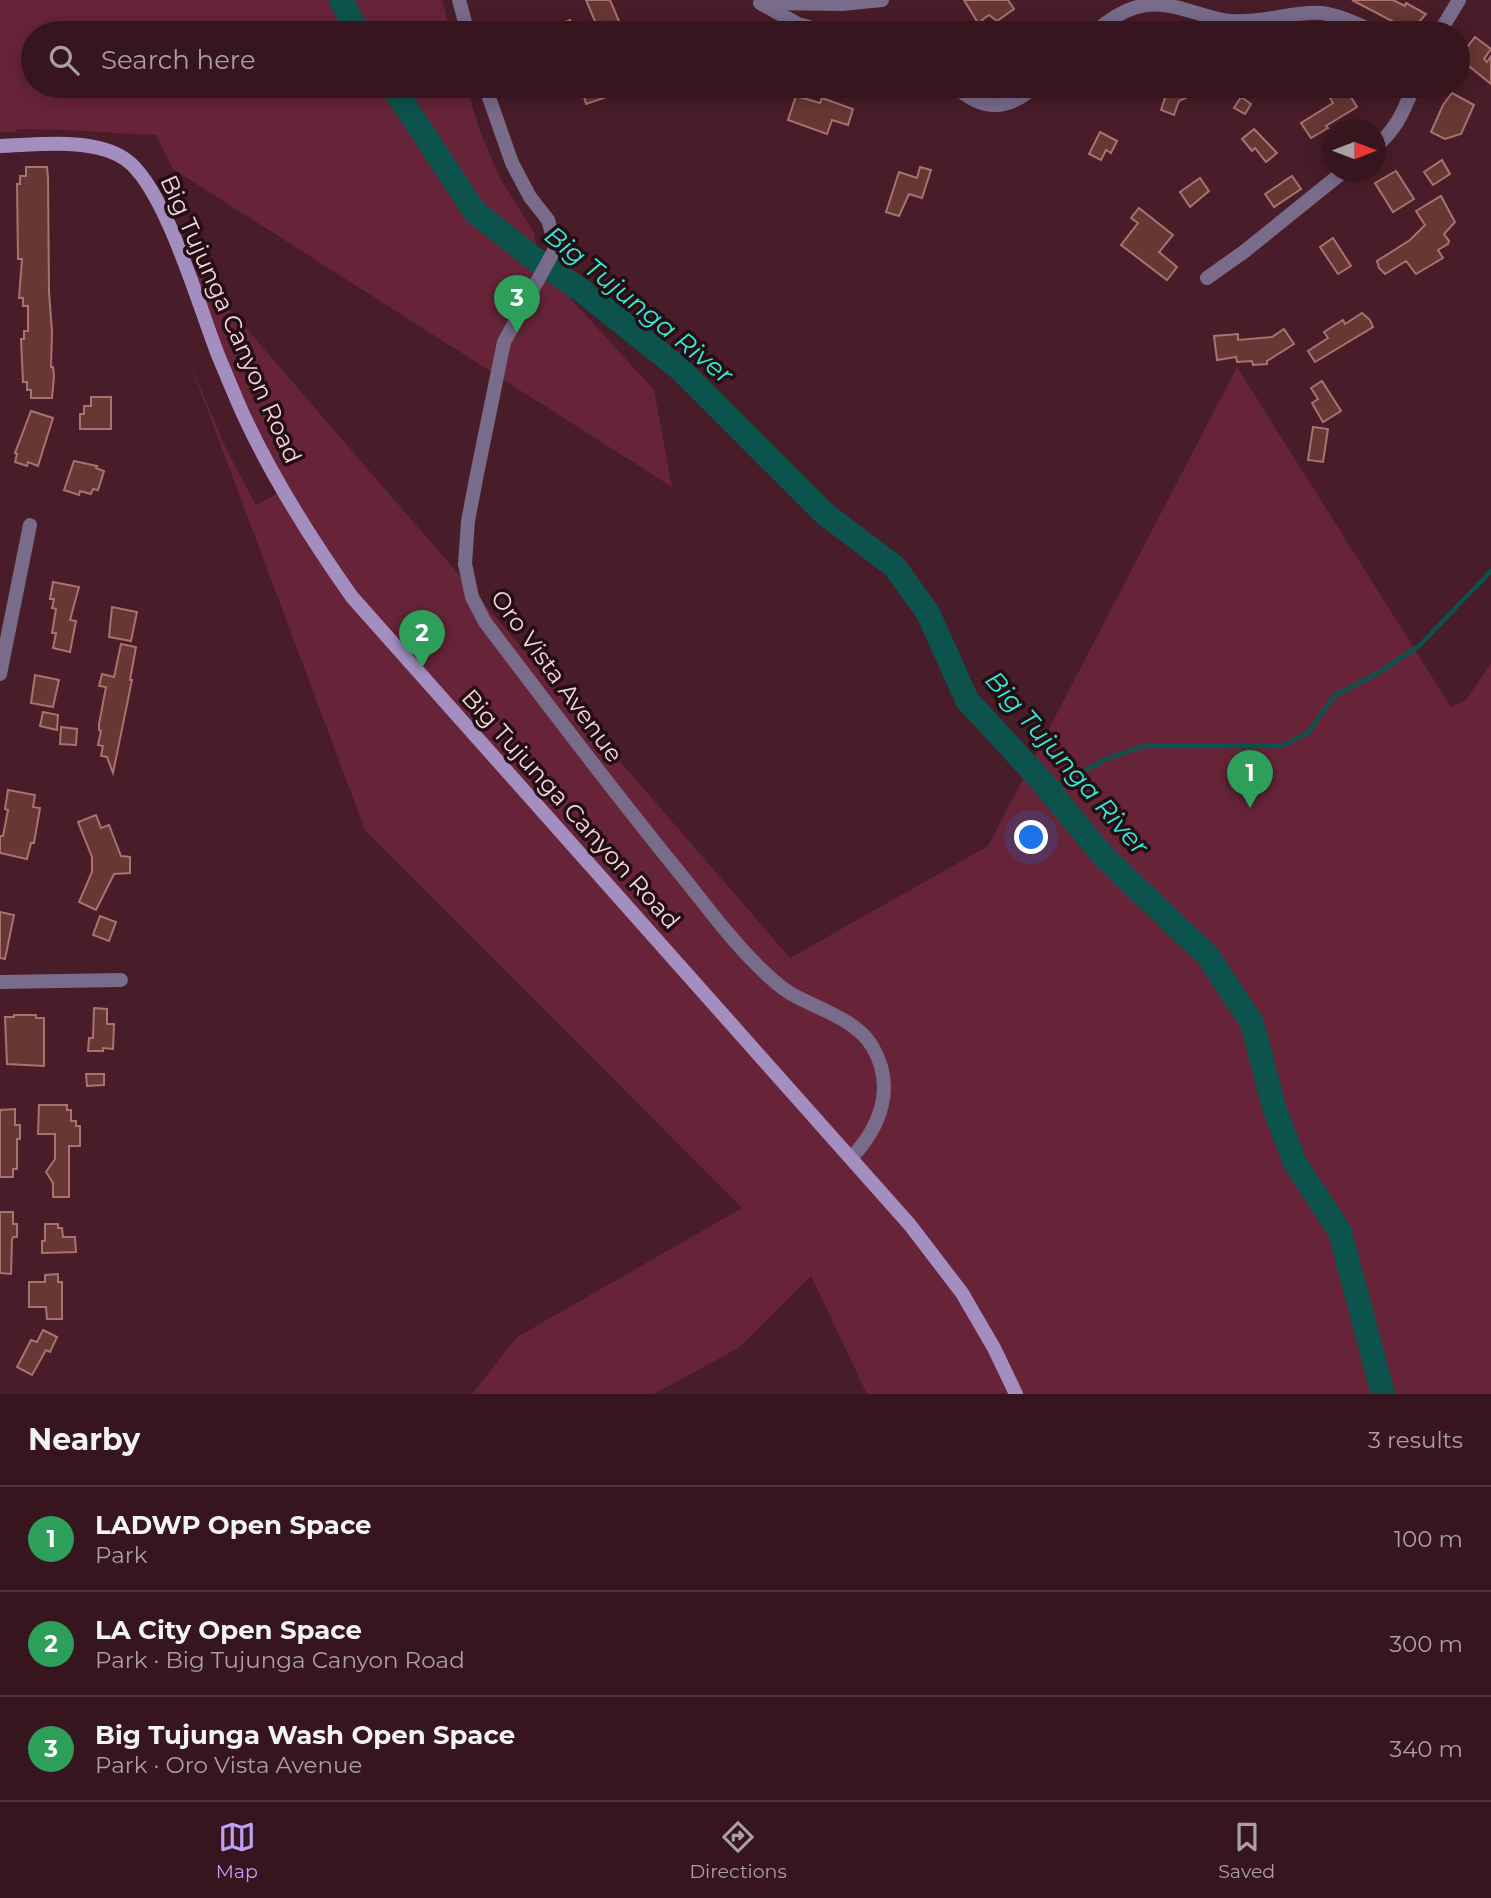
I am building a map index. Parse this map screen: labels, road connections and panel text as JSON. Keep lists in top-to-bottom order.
{
  "streets": {
    "street": ["Big Tujunga Canyon Road", "Oro Vista Avenue"]
  },
  "crossings": [
    ["Big Tujunga Canyon Road", "Oro Vista Avenue"]
  ],
  "water": ["Big Tujunga River"],
  "north": "right",
  "page": {
    "search": "Search here",
    "pins": ["3", "2", "1"],
    "heading": ["Nearby", "3 results"],
    "list": [
      {
        "mark": "1",
        "name": "LADWP Open Space",
        "note": "Park",
        "value": "100 m"
      },
      {
        "mark": "2",
        "name": "LA City Open Space",
        "note": "Park · Big Tujunga Canyon Road",
        "value": "300 m"
      },
      {
        "mark": "3",
        "name": "Big Tujunga Wash Open Space",
        "note": "Park · Oro Vista Avenue",
        "value": "340 m"
      }
    ],
    "nav": ["Map", "Directions", "Saved"]
  }
}
